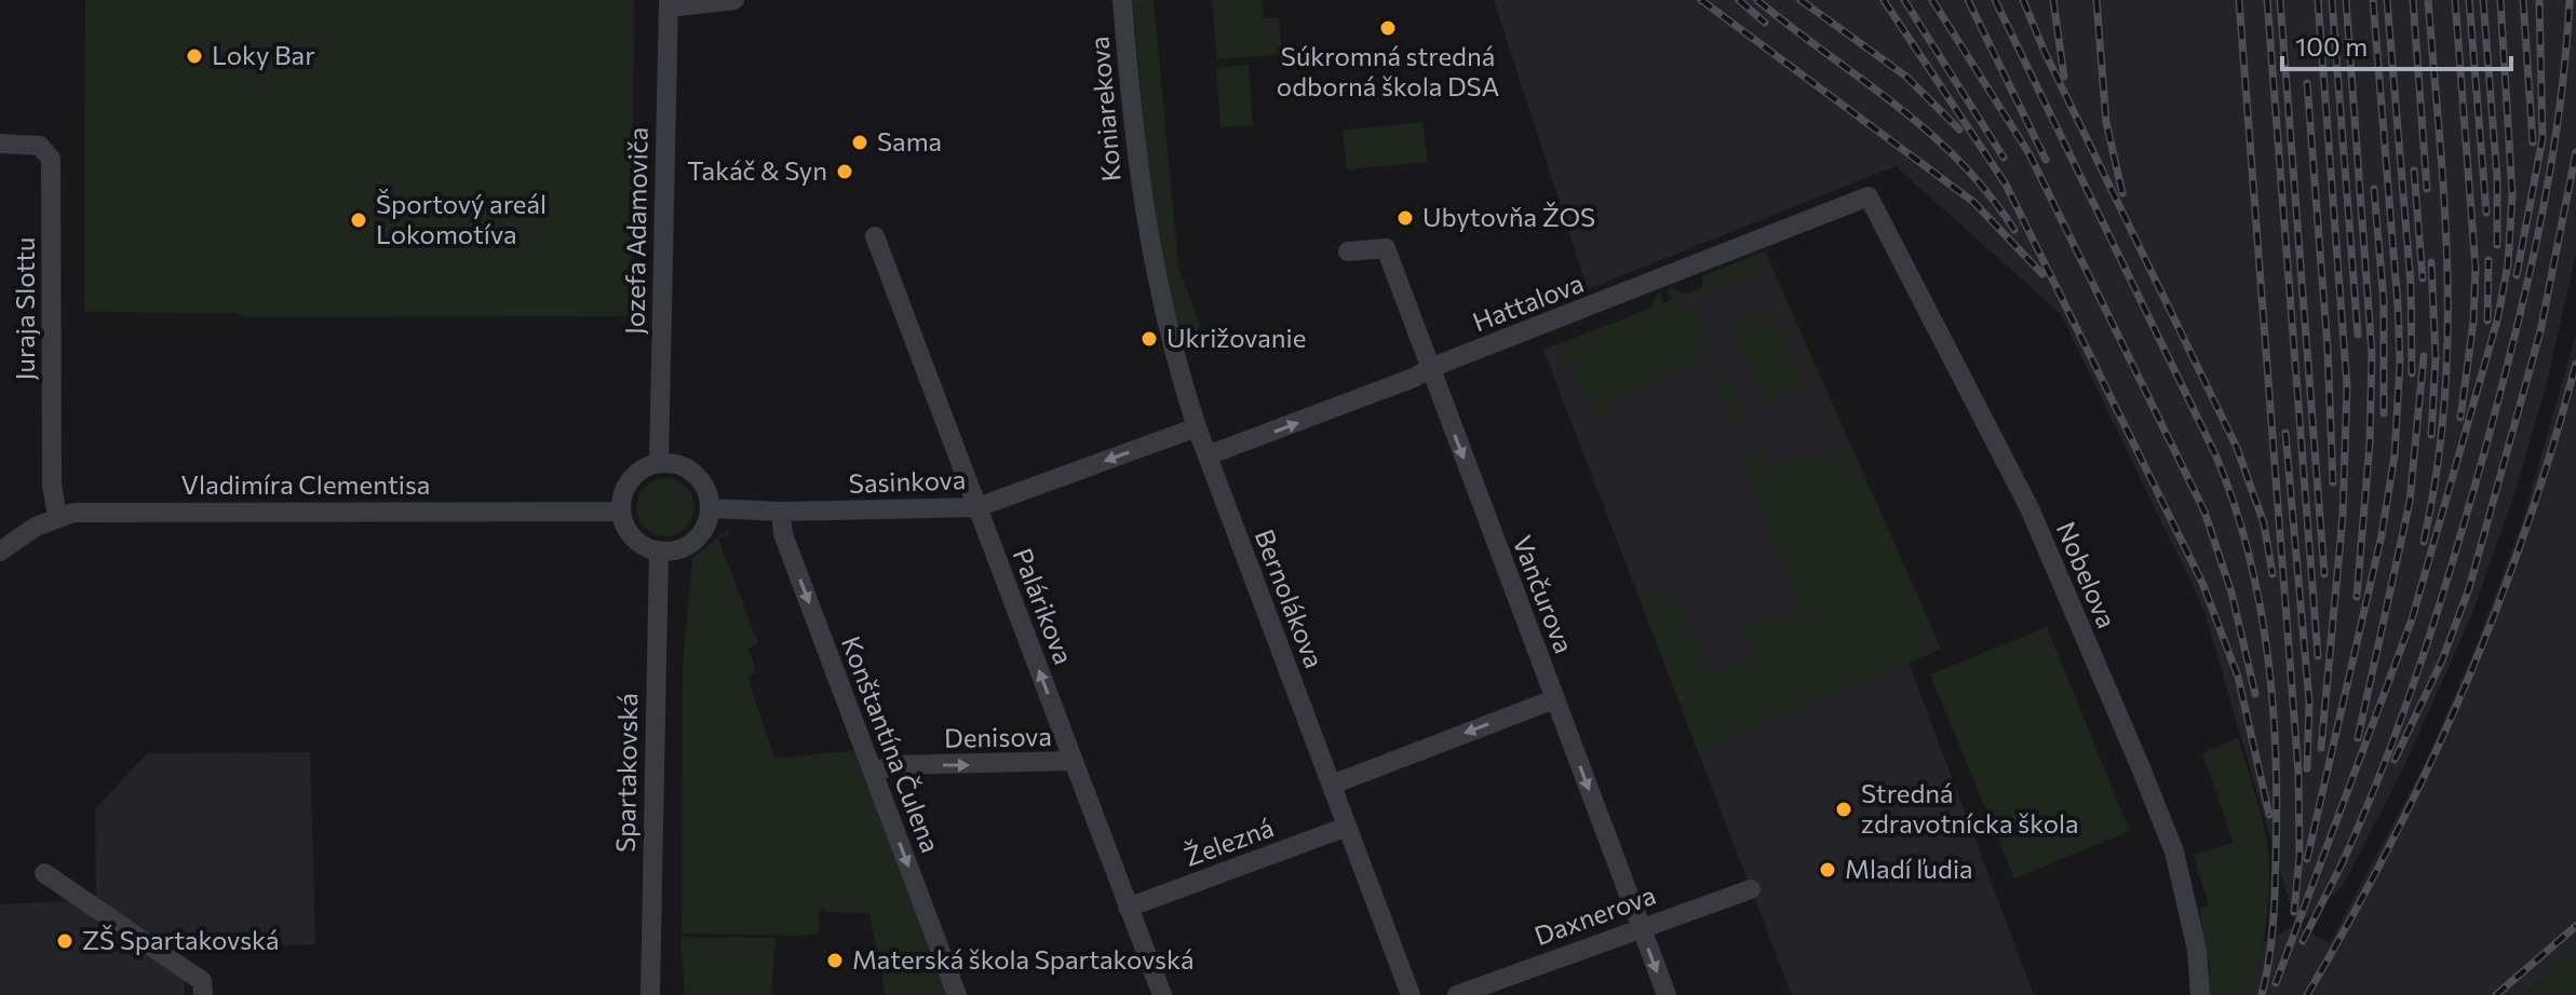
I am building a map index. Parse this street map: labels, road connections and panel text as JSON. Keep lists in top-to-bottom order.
{
  "streets": {
    "street": [
      "Koniarekova",
      "Jozefa Adamoviča",
      "Hattalova",
      "Juraja Slottu",
      "Sasinkova",
      "Vladimíra Clementisa",
      "Nobelova",
      "Vančurova",
      "Bernolákova",
      "Palárikova",
      "Denisova",
      "Konštantína Čulena",
      "Spartakovská",
      "Železná",
      "Daxnerova"
    ]
  },
  "crossings": [
    ["Koniarekova", "Bernolákova"],
    ["Jozefa Adamoviča", "Sasinkova"],
    ["Jozefa Adamoviča", "Vladimíra Clementisa"],
    ["Jozefa Adamoviča", "Spartakovská"],
    ["Hattalova", "Nobelova"],
    ["Hattalova", "Vančurova"],
    ["Hattalova", "Bernolákova"],
    ["Juraja Slottu", "Vladimíra Clementisa"],
    ["Sasinkova", "Vladimíra Clementisa"],
    ["Sasinkova", "Bernolákova"],
    ["Sasinkova", "Palárikova"],
    ["Sasinkova", "Konštantína Čulena"],
    ["Sasinkova", "Spartakovská"],
    ["Vladimíra Clementisa", "Spartakovská"],
    ["Vančurova", "Daxnerova"],
    ["Bernolákova", "Železná"],
    ["Palárikova", "Denisova"],
    ["Palárikova", "Železná"],
    ["Denisova", "Konštantína Čulena"]
  ],
  "one_way": [
    "Sasinkova",
    "Vančurova",
    "Denisova",
    "Konštantína Čulena"
  ],
  "places": [
    "Súkromná stredná odborná škola DSA",
    "Loky Bar",
    "Sama",
    "Takáč & Syn",
    "Ubytovňa ŽOS",
    "Športový areál Lokomotíva",
    "Ukrižovanie",
    "Stredná zdravotnícka škola",
    "Mladí ľudia",
    "ZŠ Spartakovská",
    "Materská škola Spartakovská"
  ],
  "scale_bar": "100 m"
}
